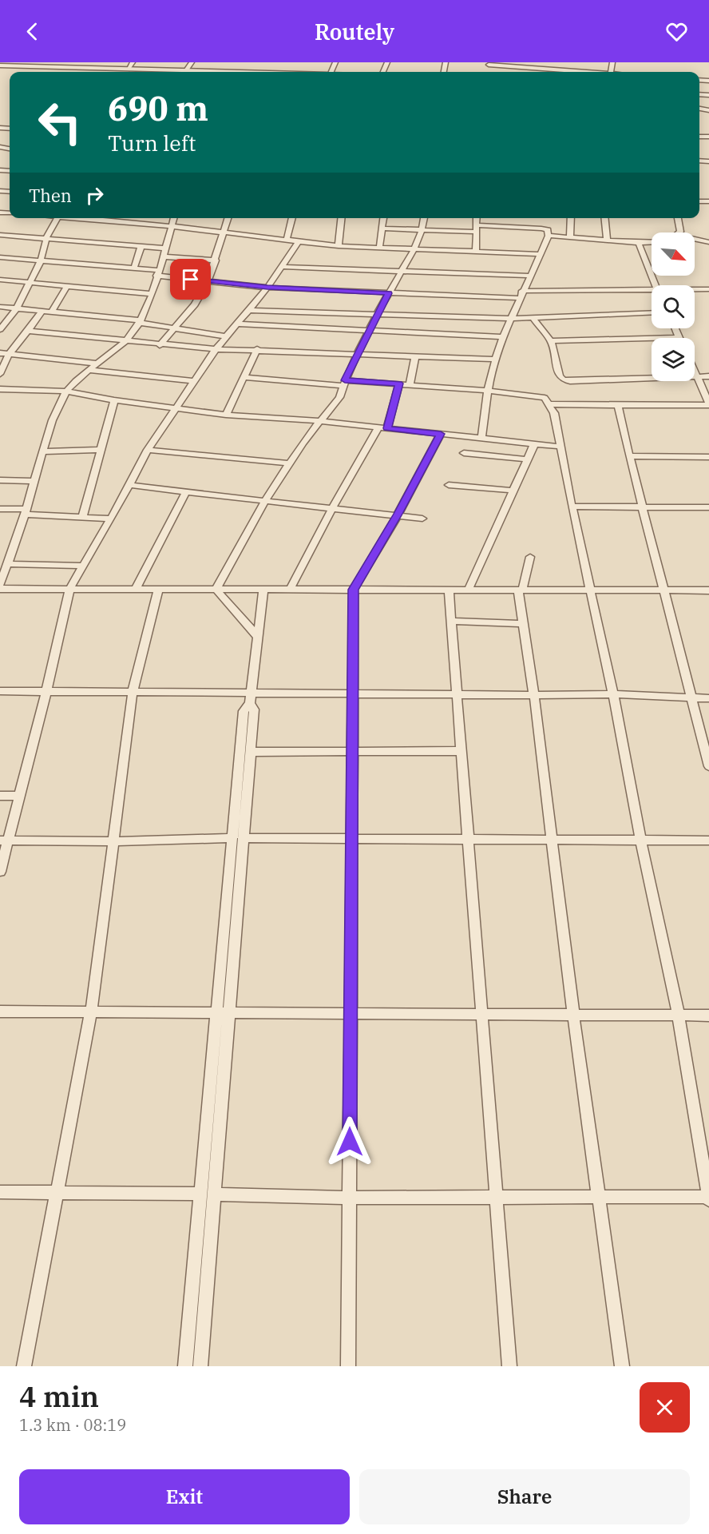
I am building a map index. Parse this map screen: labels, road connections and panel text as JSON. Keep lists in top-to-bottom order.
{
  "north": "bottom right",
  "page": {
    "header": "Routely",
    "turn": ["690 m", "Turn left"],
    "then": "Then",
    "heading": ["4 min", "1.3 km · 08:19"],
    "buttons": ["Exit", "Share"]
  }
}
